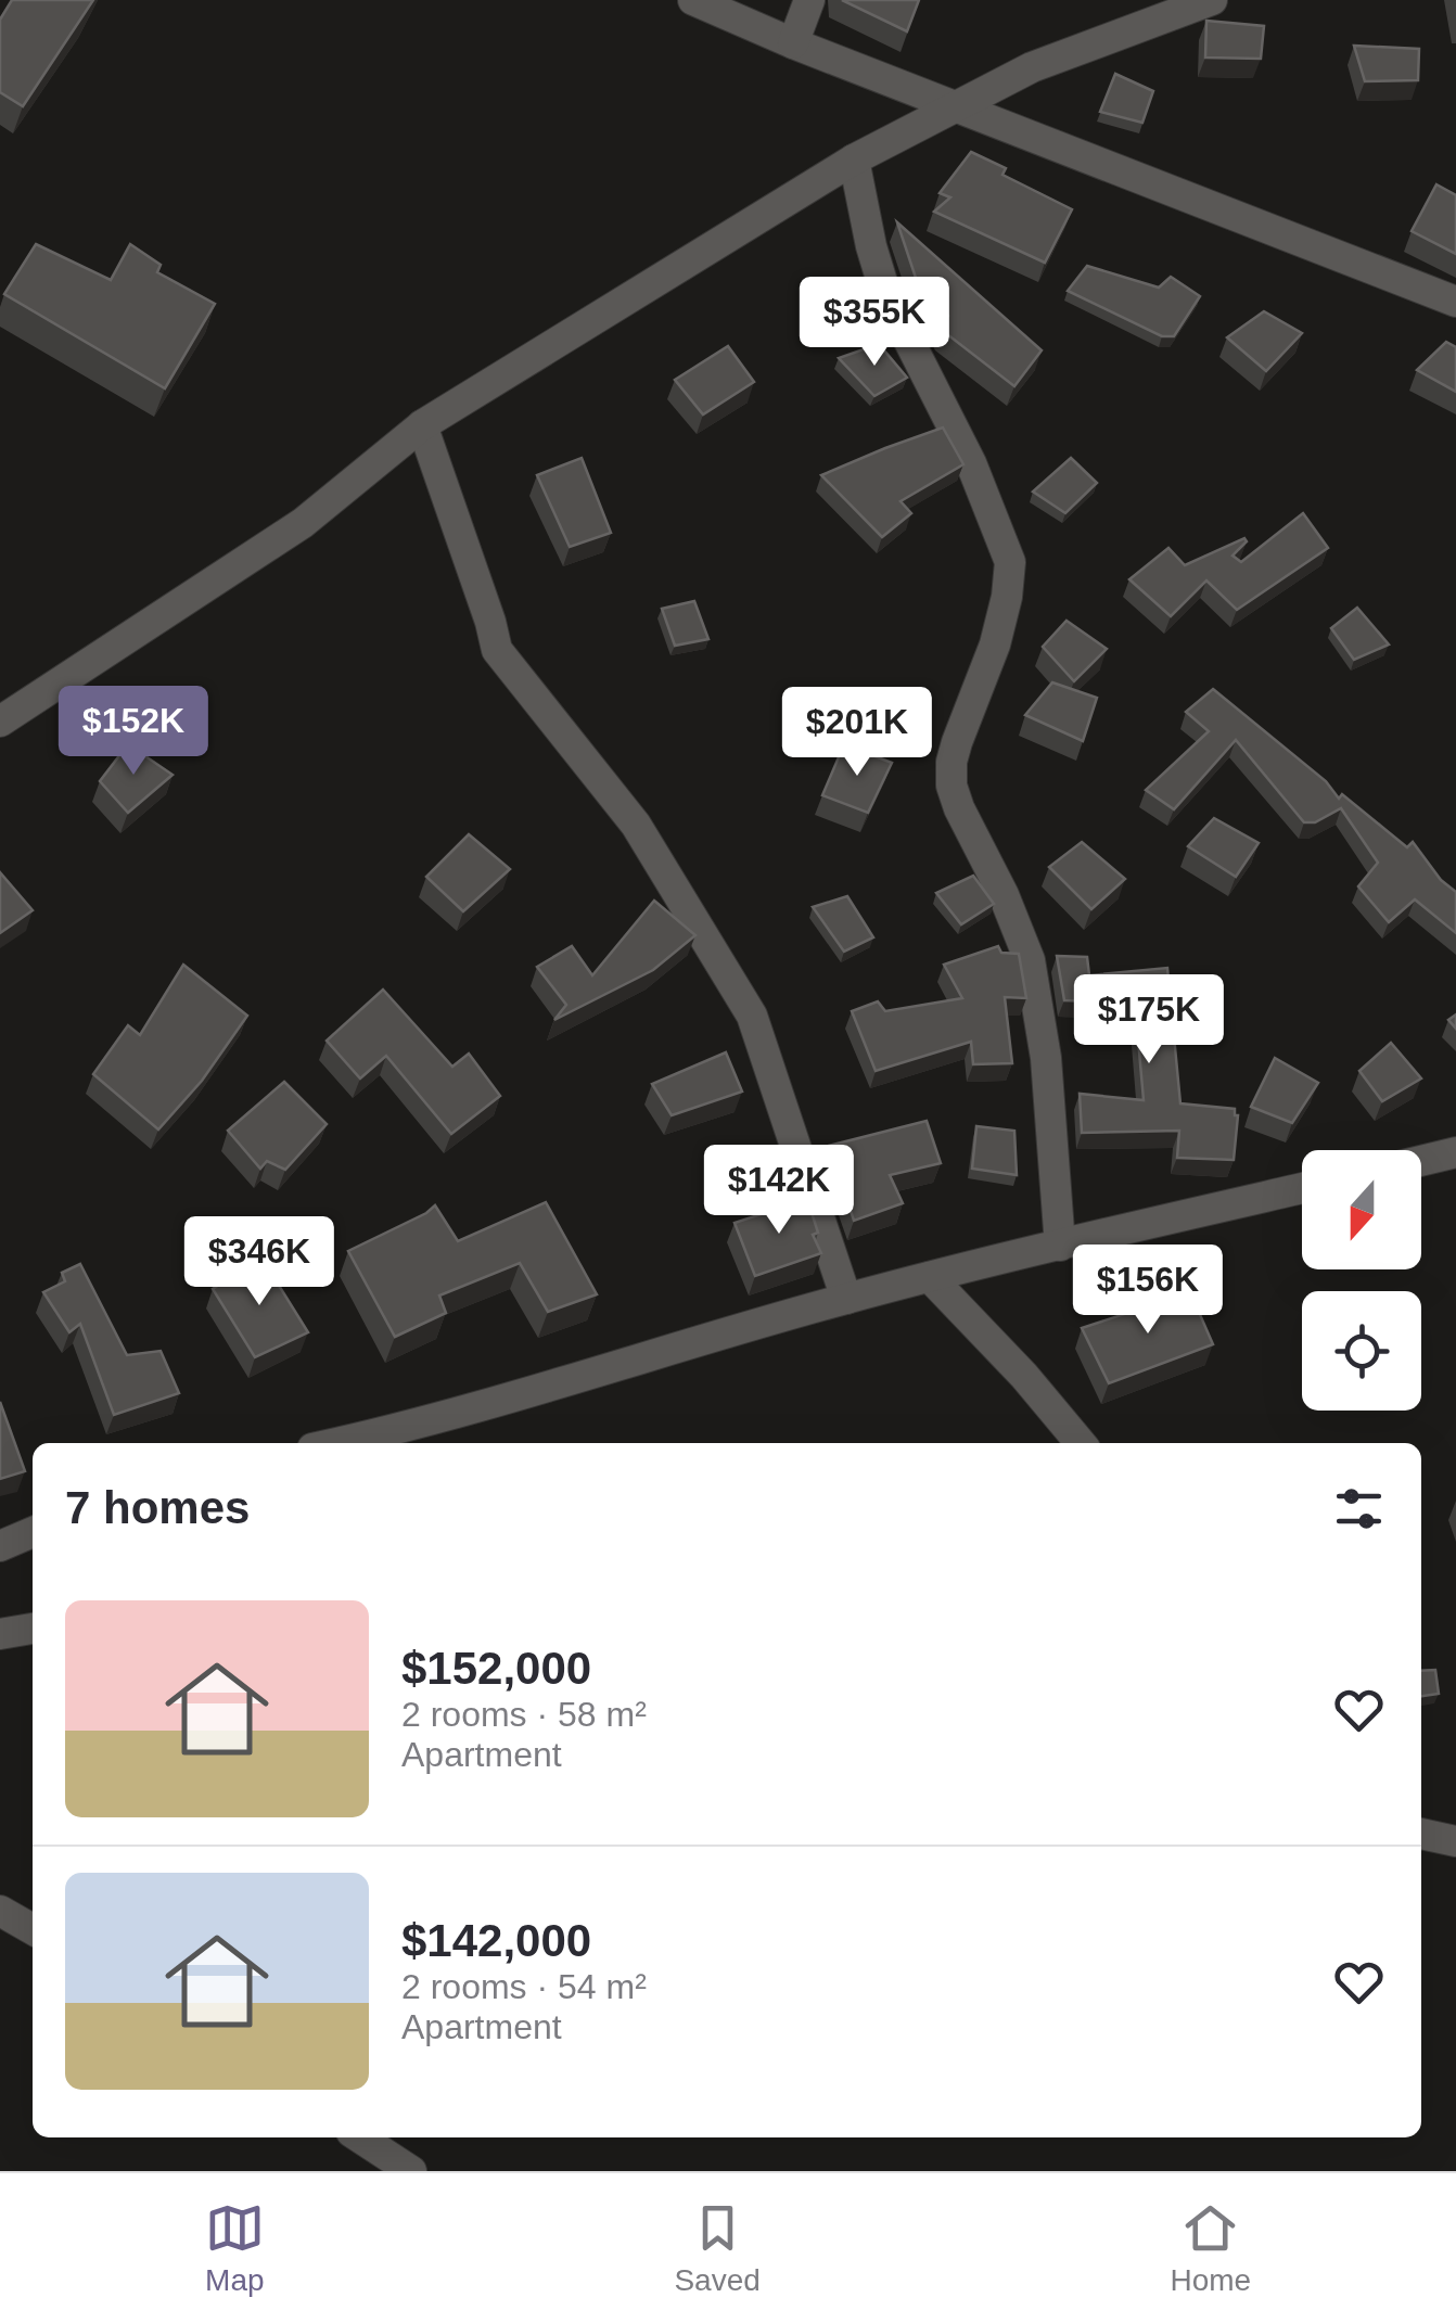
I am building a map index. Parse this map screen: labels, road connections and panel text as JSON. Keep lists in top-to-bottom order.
{
  "north": "bottom",
  "page": {
    "price": [
      "$355K",
      "$152K",
      "$201K",
      "$175K",
      "$142K",
      "$346K",
      "$156K"
    ],
    "heading": "7 homes",
    "list": [
      {
        "name": "$152,000",
        "note": "2 rooms · 58 m² · Apartment"
      },
      {
        "name": "$142,000",
        "note": "2 rooms · 54 m² · Apartment"
      }
    ],
    "tabs": ["Map", "Saved", "Home"]
  }
}
